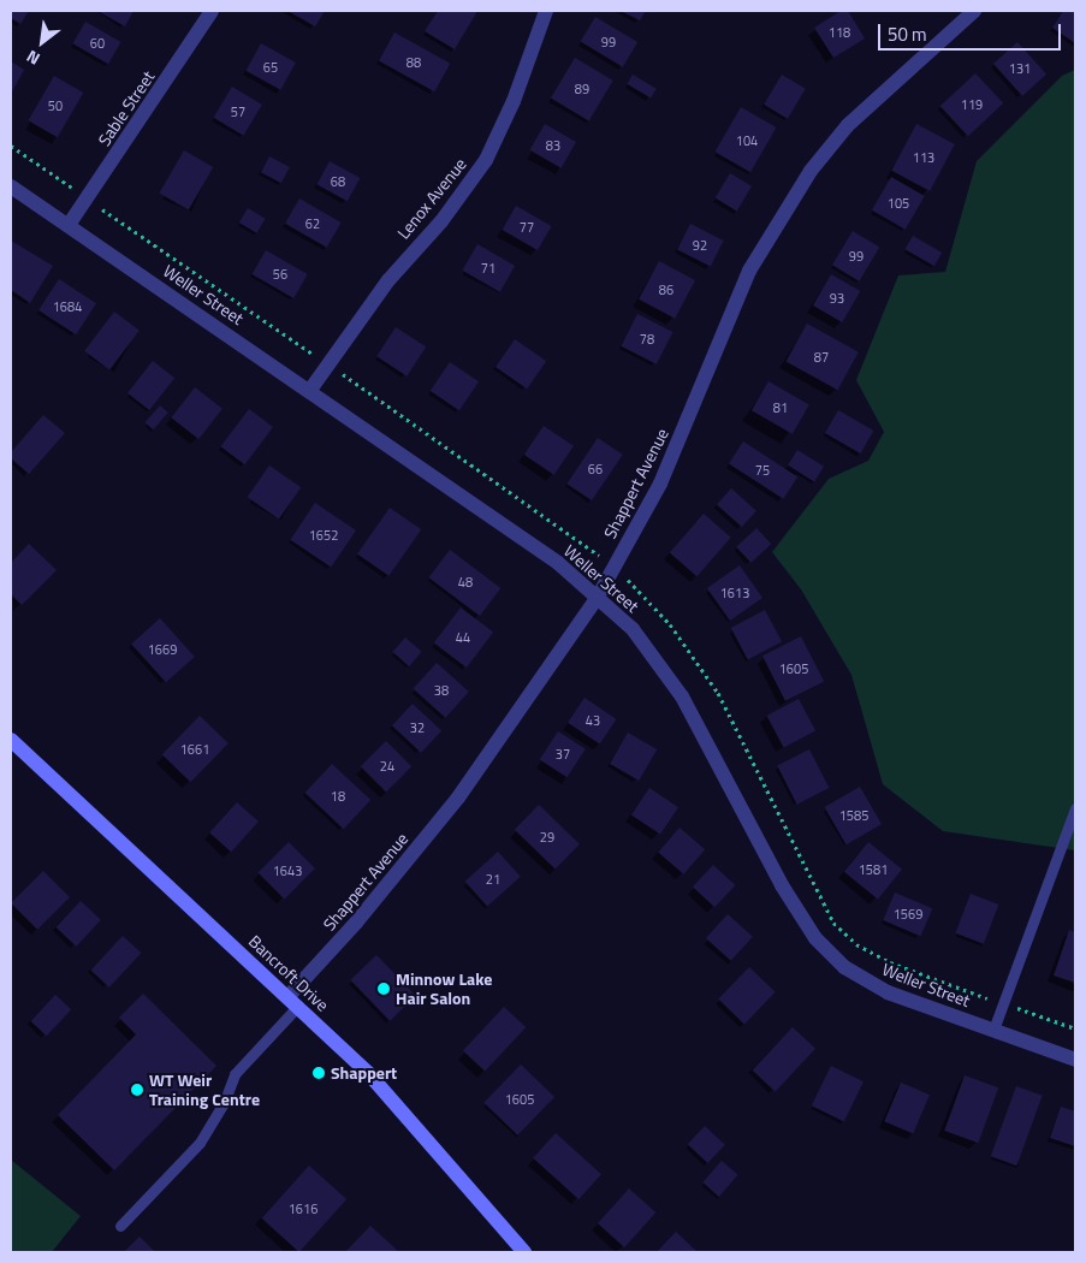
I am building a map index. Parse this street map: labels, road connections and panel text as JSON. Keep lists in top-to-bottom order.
{
  "streets": {
    "main road": ["Bancroft Drive"],
    "street": [
      "Sable Street",
      "Lenox Avenue",
      "Weller Street",
      "Shappert Avenue"
    ]
  },
  "crossings": [
    ["Sable Street", "Weller Street"],
    ["Lenox Avenue", "Weller Street"],
    ["Weller Street", "Shappert Avenue"],
    ["Shappert Avenue", "Bancroft Drive"]
  ],
  "places": ["Minnow Lake Hair Salon", "Shappert", "WT Weir Training Centre"],
  "house_numbers": [
    "118",
    "99",
    "60",
    "88",
    "65",
    "131",
    "89",
    "119",
    "50",
    "57",
    "104",
    "83",
    "113",
    "68",
    "105",
    "62",
    "77",
    "92",
    "99",
    "71",
    "56",
    "86",
    "93",
    "1684",
    "78",
    "87",
    "81",
    "66",
    "75",
    "1652",
    "48",
    "1613",
    "44",
    "1669",
    "1605",
    "38",
    "43",
    "32",
    "1661",
    "37",
    "24",
    "18",
    "1585",
    "29",
    "1581",
    "1643",
    "21",
    "1569",
    "1605",
    "1616"
  ],
  "scale_bar": "50 m",
  "north": "bottom left"
}
